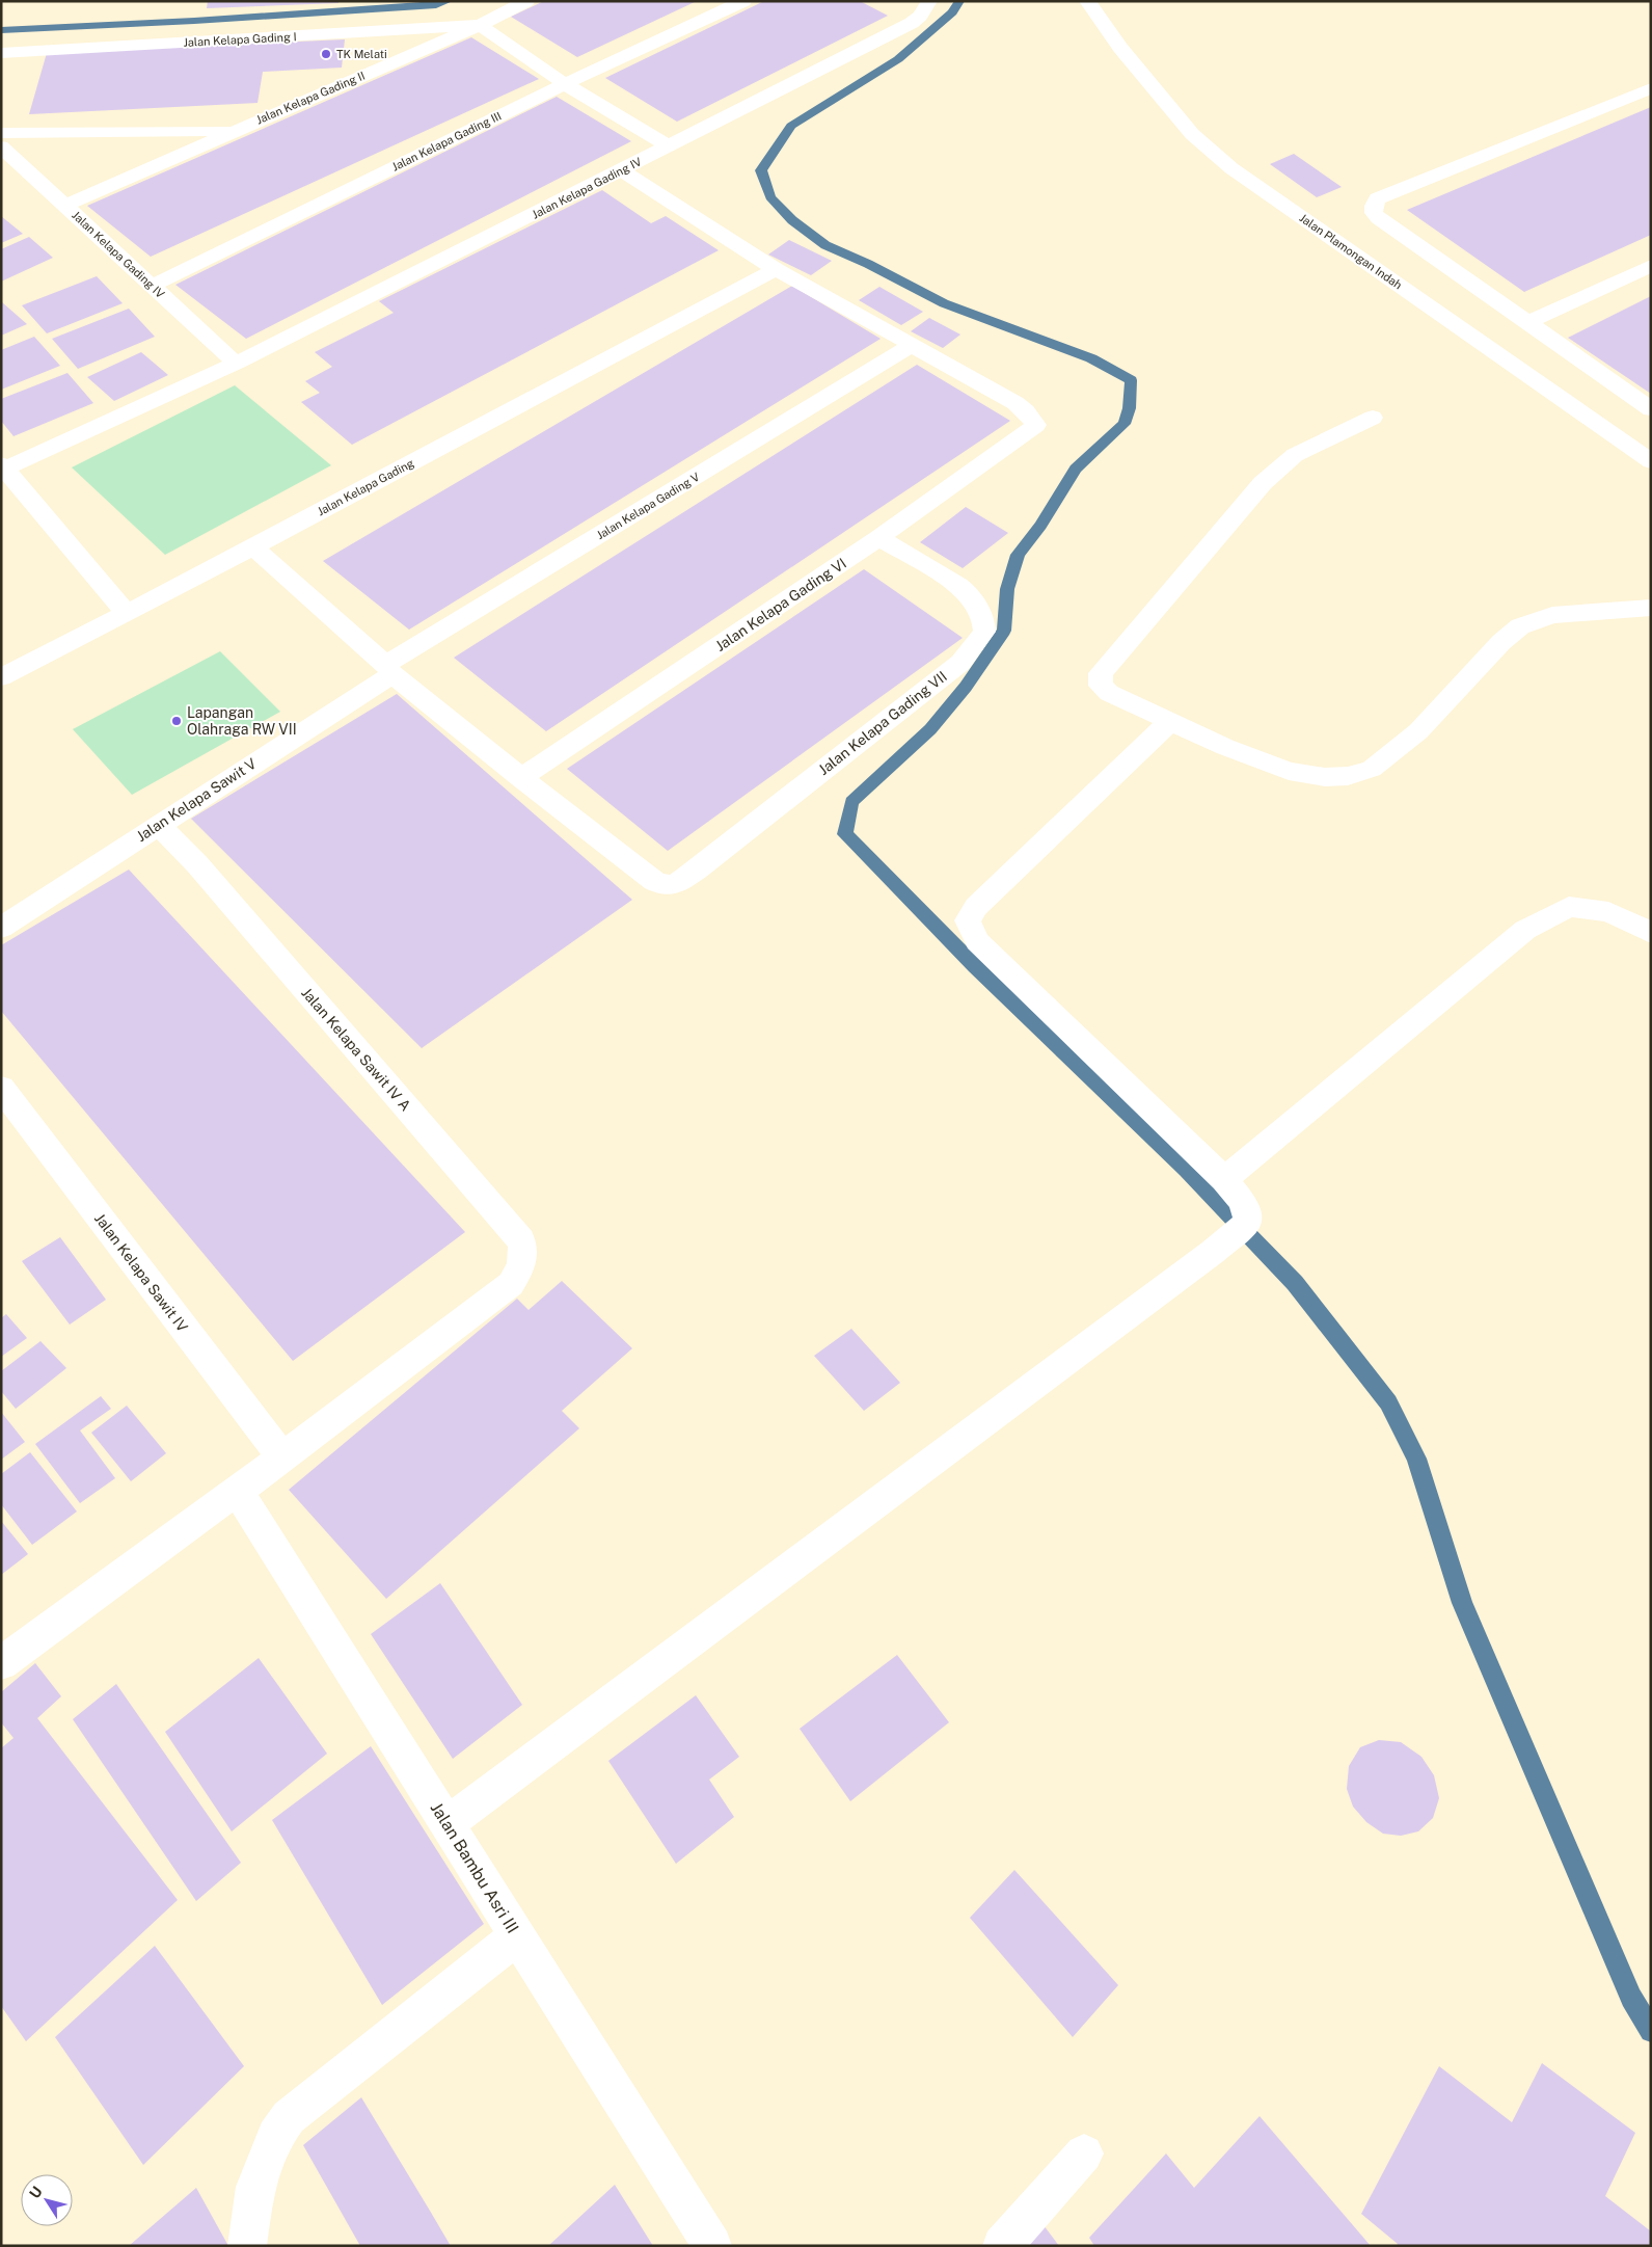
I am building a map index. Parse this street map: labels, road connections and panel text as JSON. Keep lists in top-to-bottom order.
{
  "streets": {
    "street": [
      "Jalan Kelapa Gading I",
      "Jalan Kelapa Gading II",
      "Jalan Kelapa Gading III",
      "Jalan Kelapa Gading IV",
      "Jalan Plamongan Indah",
      "Jalan Kelapa Gading",
      "Jalan Kelapa Gading V",
      "Jalan Kelapa Gading VI",
      "Jalan Kelapa Gading VII",
      "Jalan Kelapa Sawit V",
      "Jalan Kelapa Sawit IV A",
      "Jalan Kelapa Sawit IV",
      "Jalan Bambu Asri III"
    ]
  },
  "crossings": [
    ["Jalan Kelapa Gading I", "Jalan Kelapa Gading II"],
    ["Jalan Kelapa Gading II", "Jalan Kelapa Gading IV"],
    ["Jalan Kelapa Gading III", "Jalan Kelapa Gading IV"],
    ["Jalan Kelapa Gading V", "Jalan Kelapa Gading VI"],
    ["Jalan Kelapa Gading V", "Jalan Kelapa Sawit V"],
    ["Jalan Kelapa Gading VI", "Jalan Kelapa Gading VII"],
    ["Jalan Kelapa Sawit V", "Jalan Kelapa Sawit IV A"],
    ["Jalan Kelapa Sawit IV A", "Jalan Kelapa Sawit IV"]
  ],
  "places": ["TK Melati", "Lapangan Olahraga RW VII"],
  "north": "top left"
}
